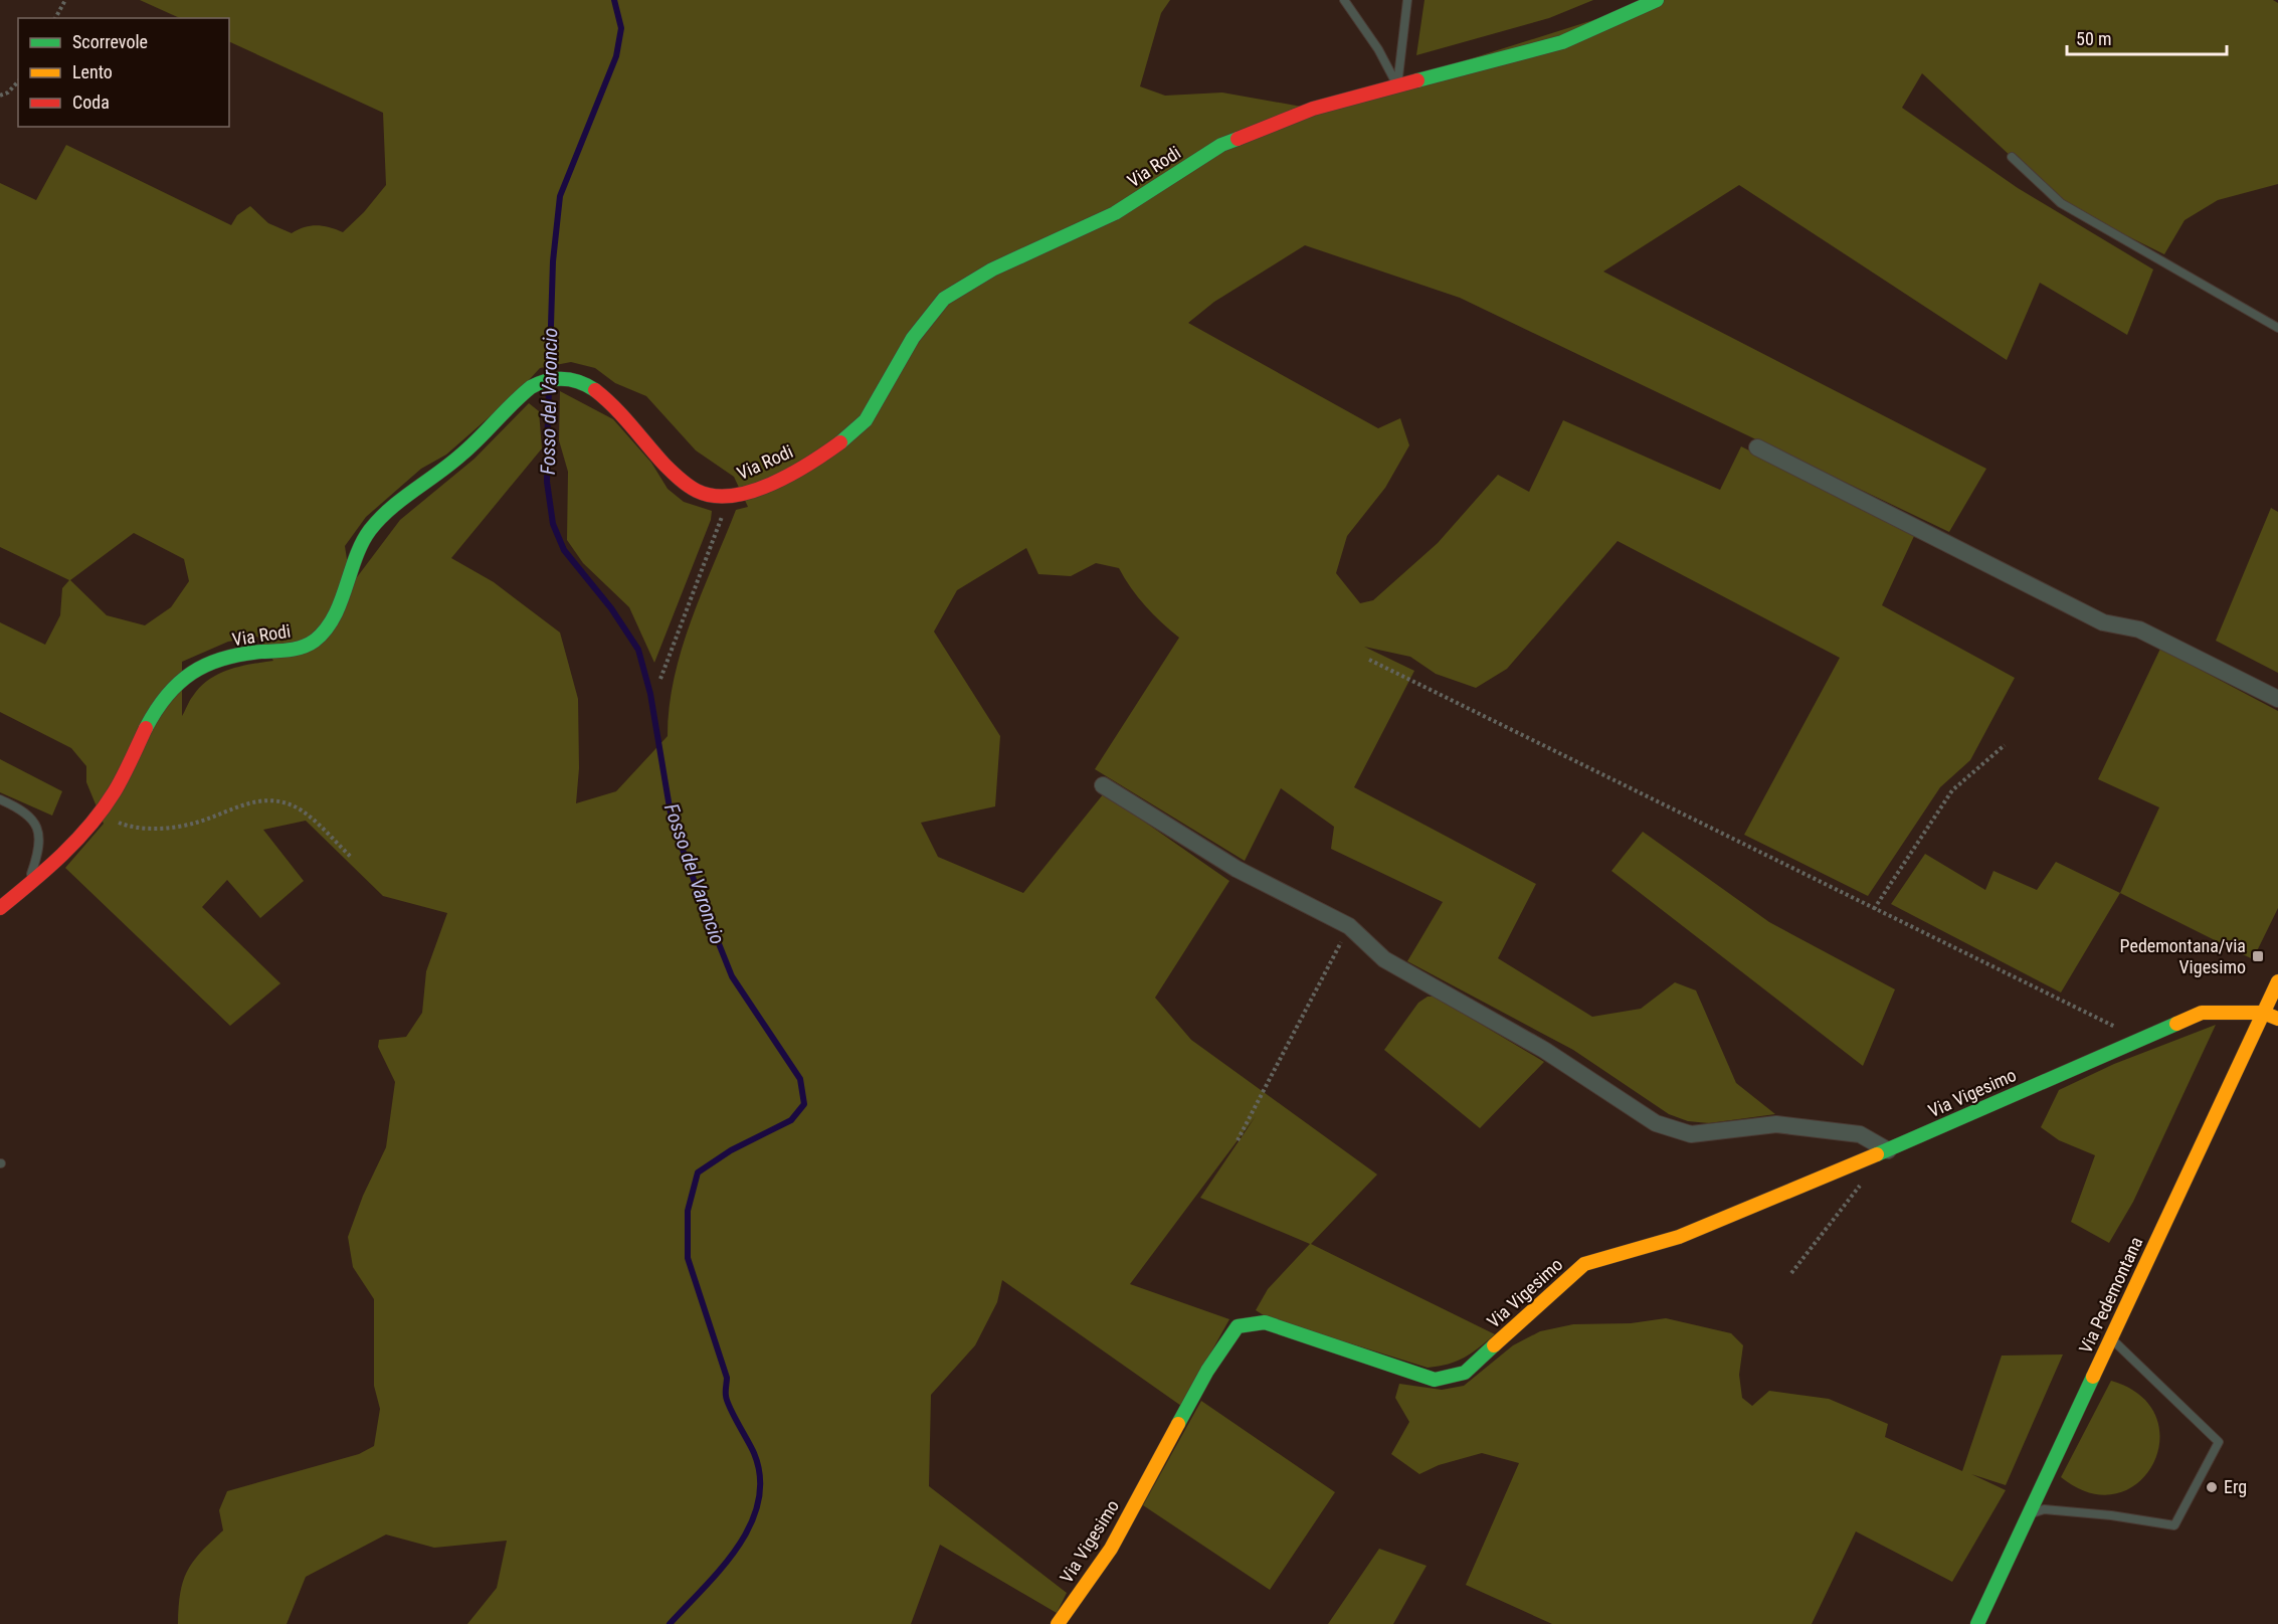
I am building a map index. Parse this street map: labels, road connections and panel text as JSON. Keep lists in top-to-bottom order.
{
  "streets": {
    "street": ["Via Rodi", "Via Vigesimo", "Via Pedemontana"]
  },
  "crossings": [
    ["Via Vigesimo", "Via Pedemontana"]
  ],
  "water": ["Fosso del Varoncio"],
  "places": {
    "transit": ["Pedemontana/via Vigesimo"],
    "other": ["Erg"]
  },
  "legend": ["Scorrevole", "Lento", "Coda"],
  "scale_bar": "50 m"
}
